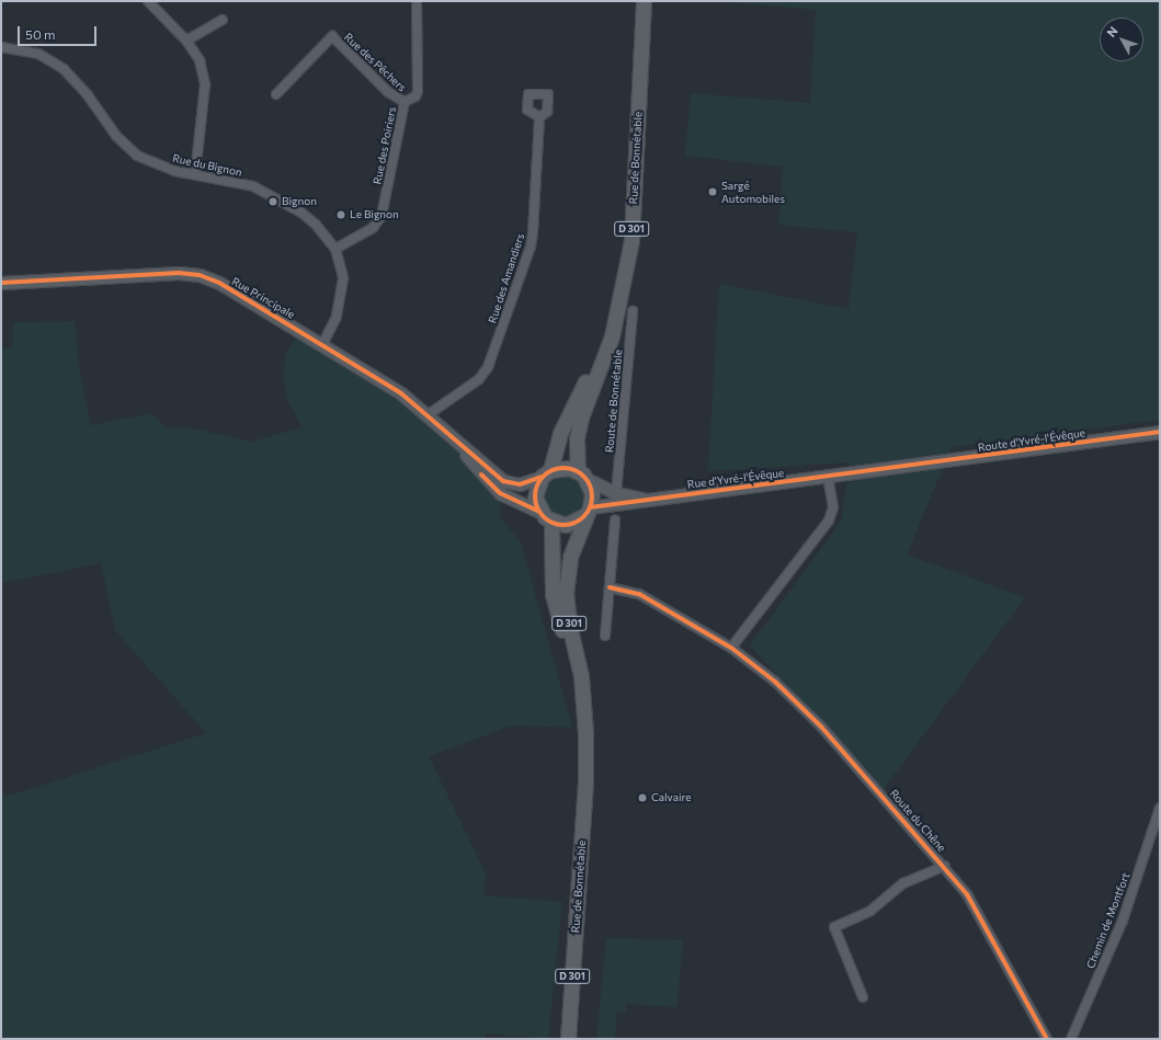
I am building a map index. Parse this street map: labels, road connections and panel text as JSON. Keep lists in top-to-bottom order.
{
  "streets": {
    "main road": ["Rue de Bonnétable", "D 301"],
    "street": [
      "Rue des Pêchers",
      "Rue des Poiriers",
      "Rue du Bignon",
      "Rue des Amandiers",
      "Rue Principale",
      "Route de Bonnétable",
      "Route d'Yvré-l'Évêque",
      "Rue d'Yvré-l'Évêque",
      "Route du Chêne",
      "Chemin de Montfort"
    ]
  },
  "crossings": [
    ["Rue des Pêchers", "Rue des Poiriers"],
    ["Rue des Poiriers", "Rue du Bignon"],
    ["Rue de Bonnétable", "D 301"],
    ["Rue du Bignon", "Rue Principale"],
    ["Rue des Amandiers", "Rue Principale"],
    ["Route d'Yvré-l'Évêque", "Rue d'Yvré-l'Évêque"]
  ],
  "places": [
    "Sargé Automobiles",
    "Bignon",
    "Le Bignon",
    "Calvaire"
  ],
  "scale_bar": "50 m",
  "north": "top left"
}
